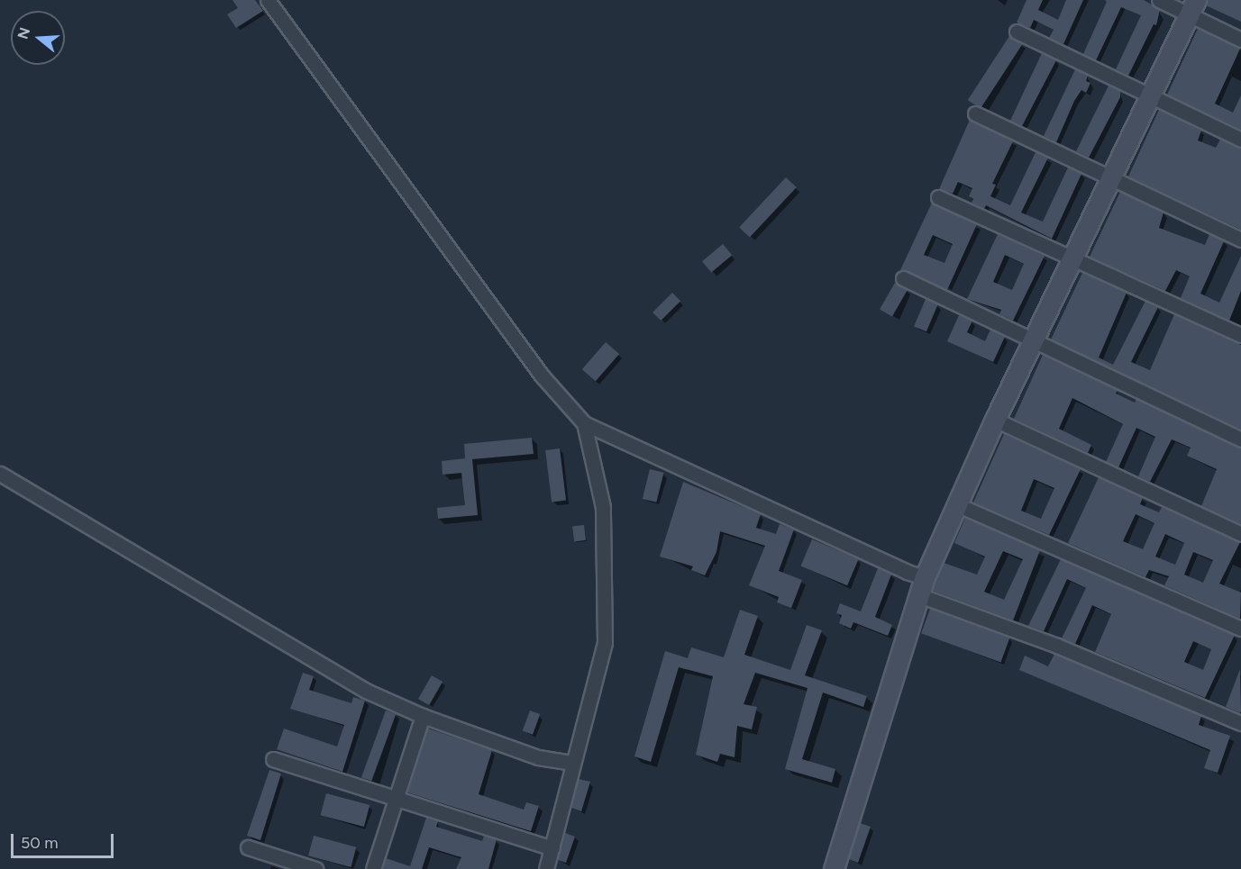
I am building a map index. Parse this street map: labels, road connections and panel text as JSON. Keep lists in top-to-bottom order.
{
  "scale_bar": "50 m",
  "north": "left"
}
